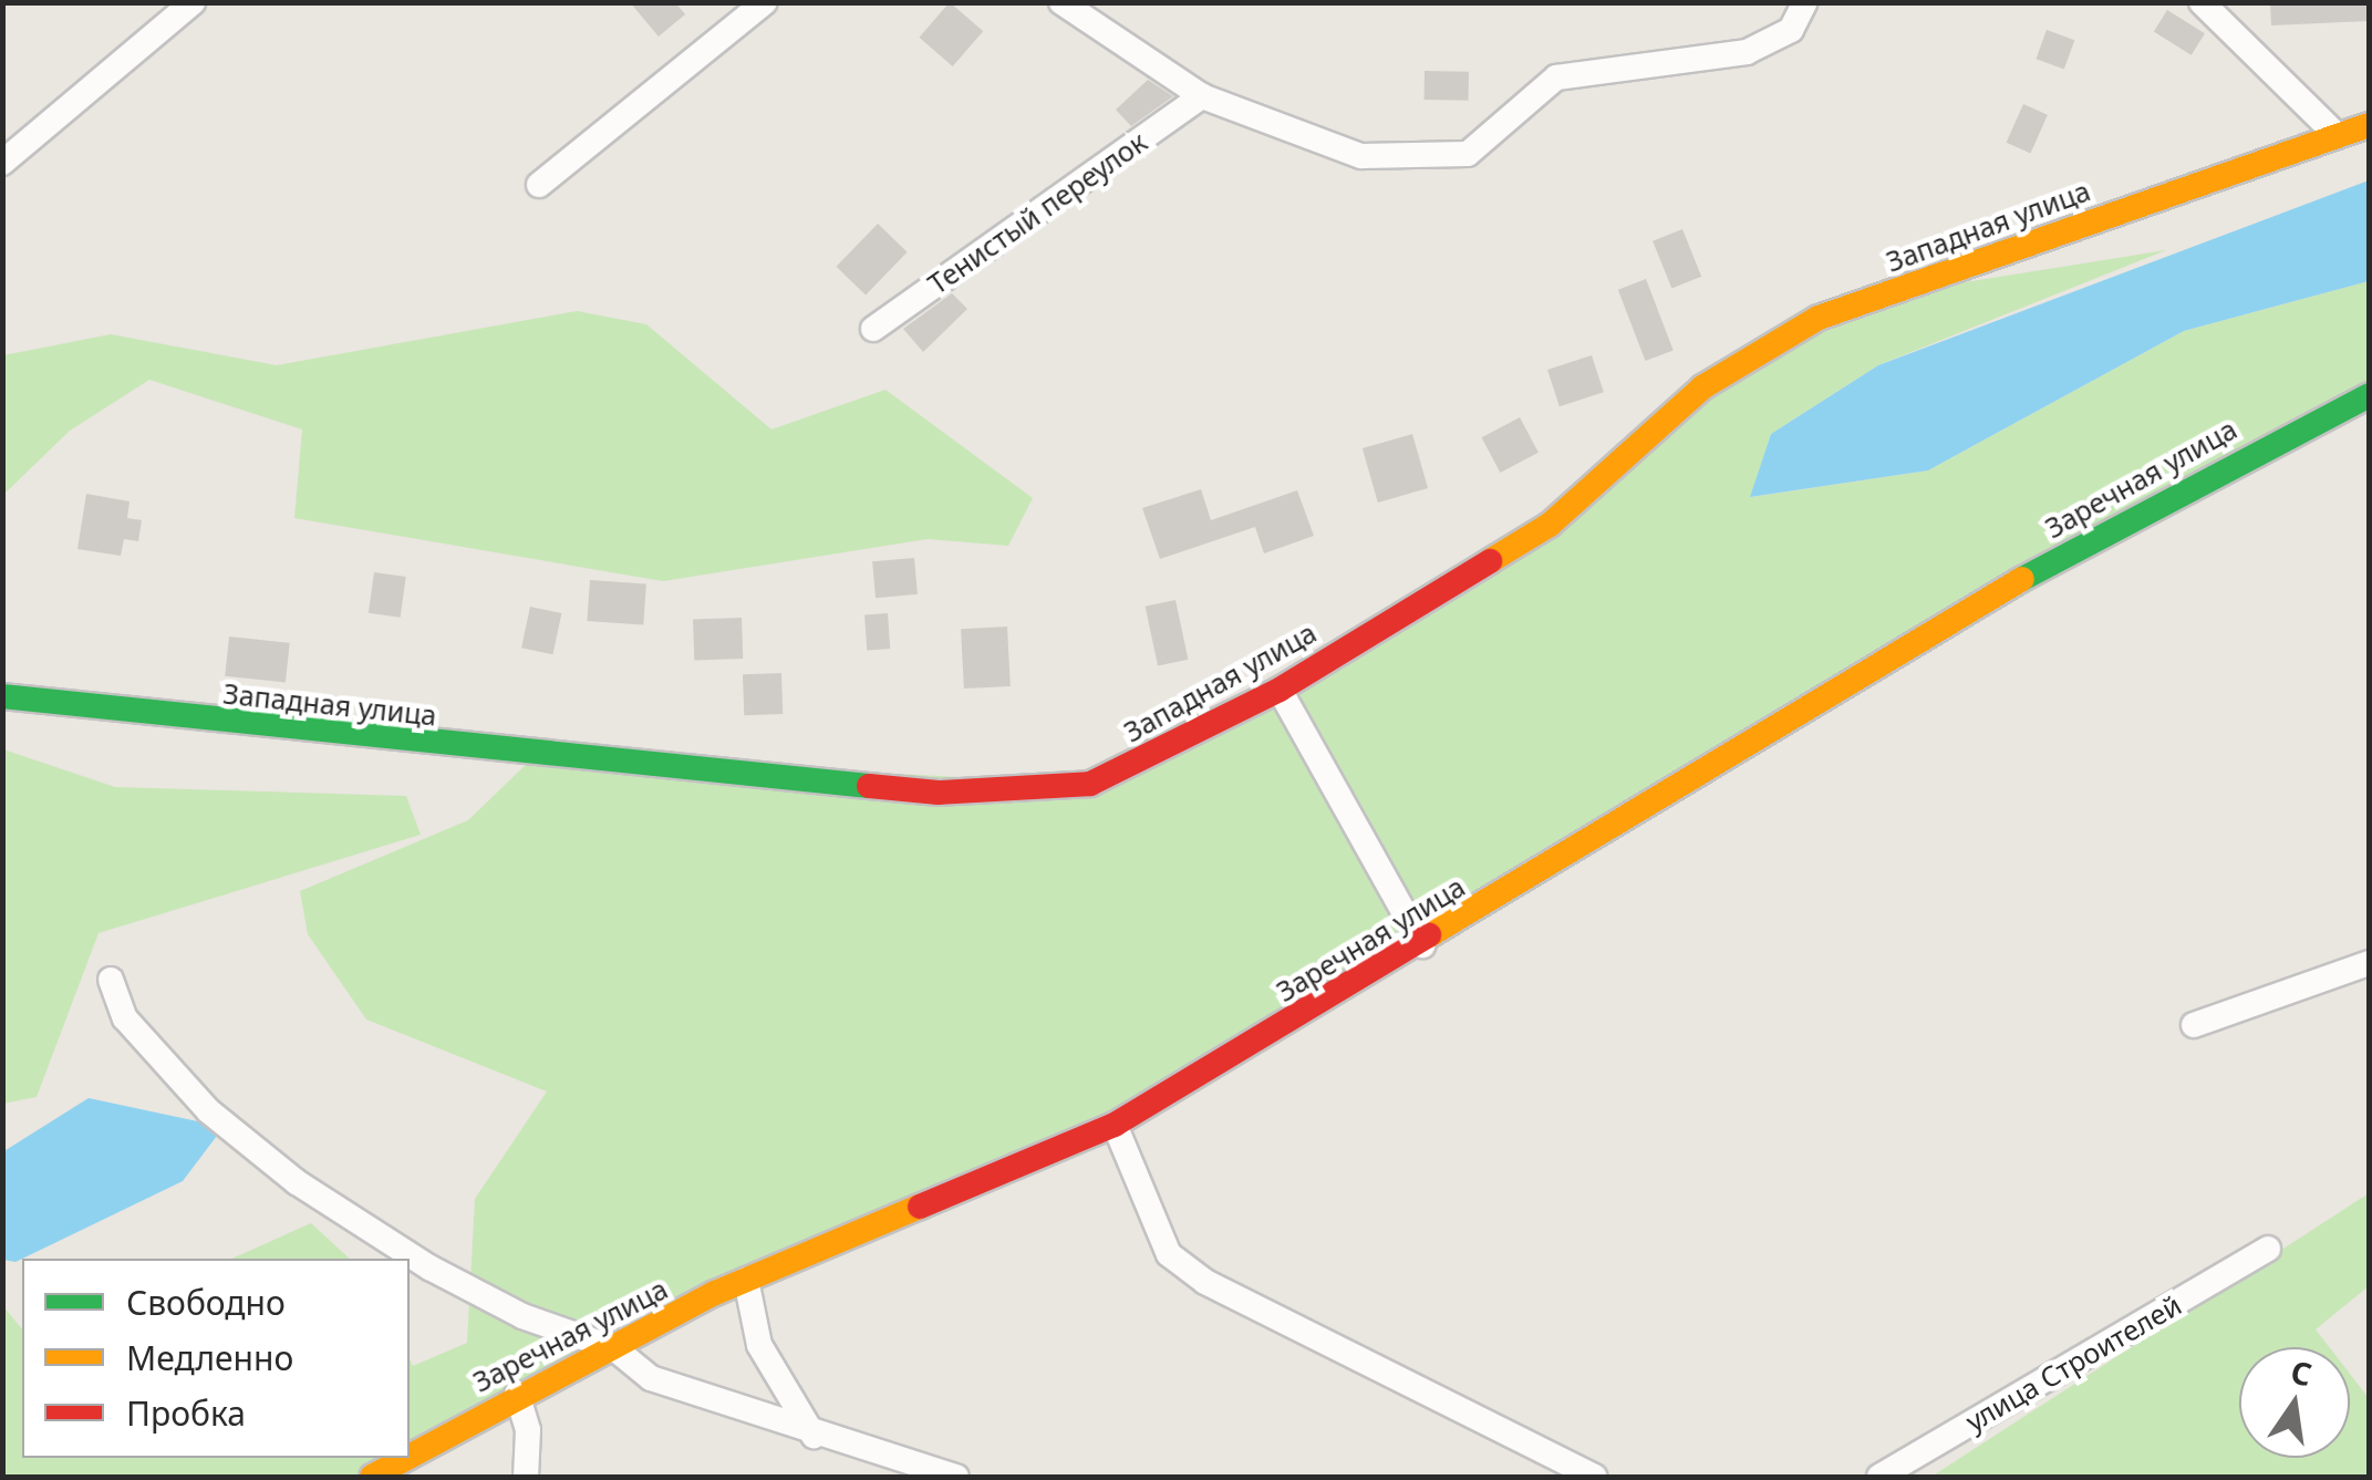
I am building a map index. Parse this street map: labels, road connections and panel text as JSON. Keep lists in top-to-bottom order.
{
  "streets": {
    "main road": ["Западная улица", "Заречная улица"],
    "street": ["Тенистый переулок", "улица Строителей"]
  },
  "legend": ["Свободно", "Медленно", "Пробка"],
  "north": "top"
}
